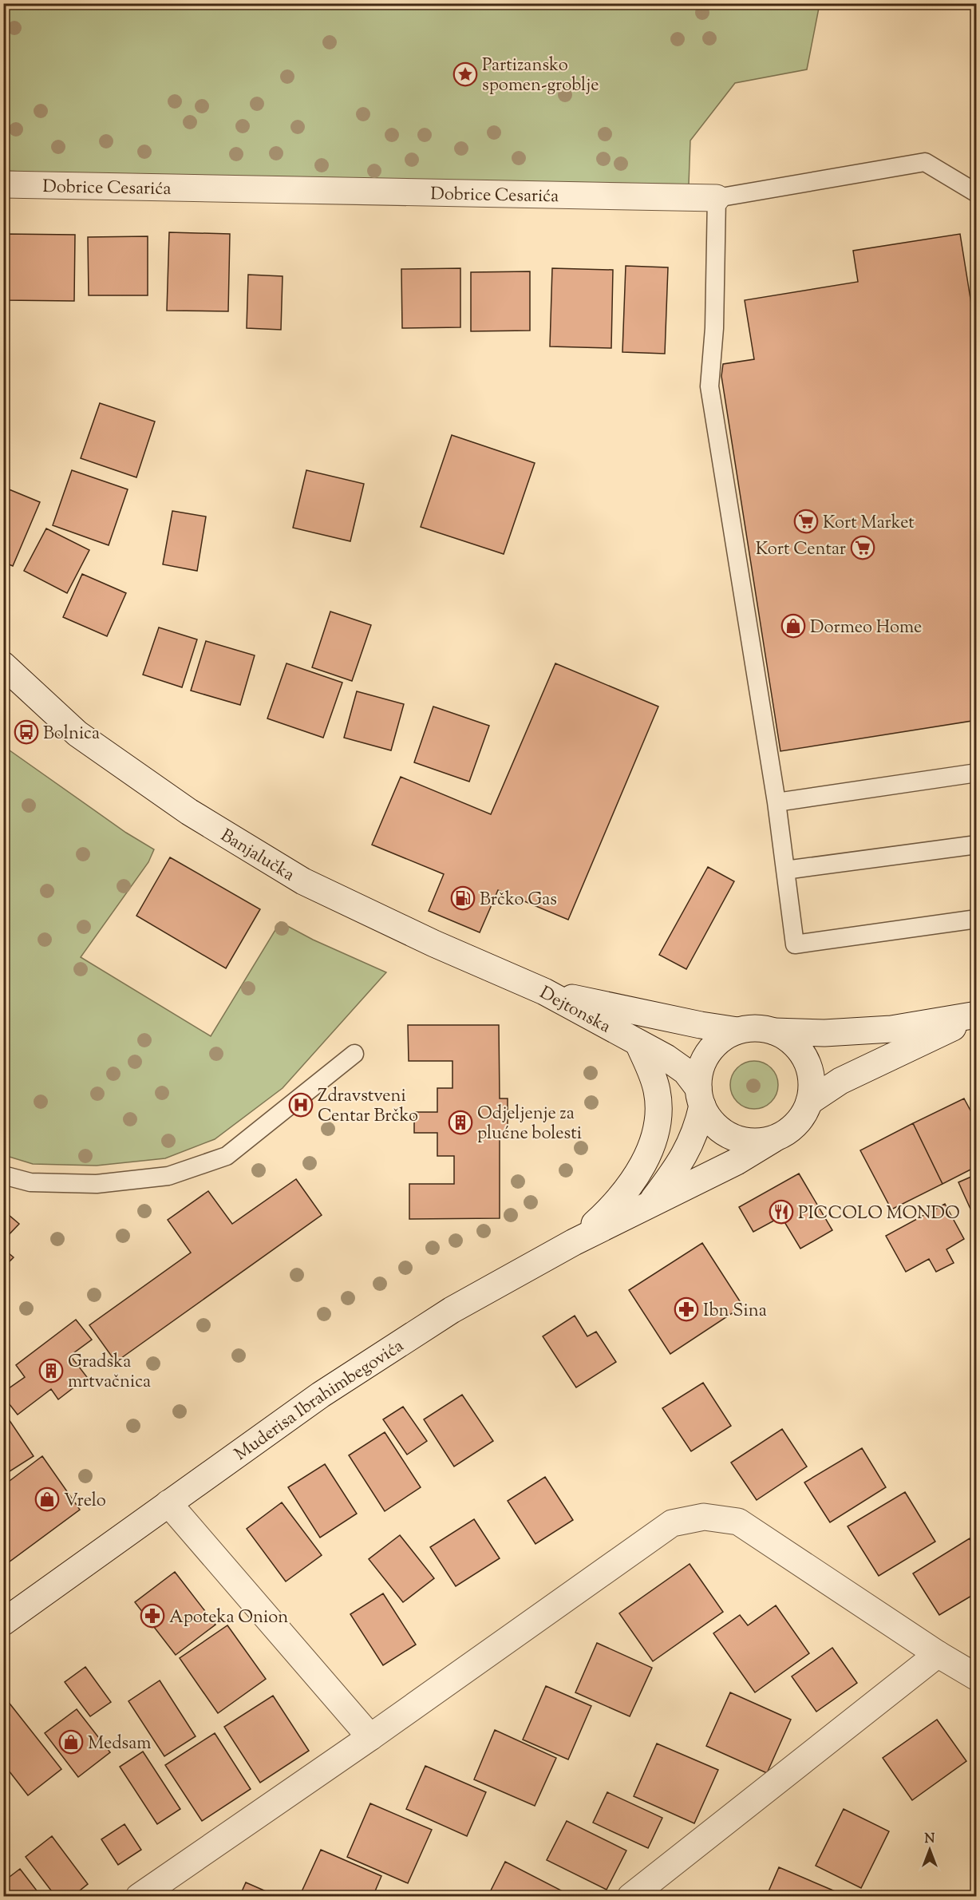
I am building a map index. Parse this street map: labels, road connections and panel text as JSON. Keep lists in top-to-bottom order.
{
  "streets": {
    "main road": [
      "Dobrice Cesarića",
      "Banjalučka",
      "Dejtonska",
      "Muderisa Ibrahimbegovića"
    ]
  },
  "crossings": [
    ["Banjalučka", "Dejtonska"],
    ["Dejtonska", "Muderisa Ibrahimbegovića"]
  ],
  "places": {
    "place": ["Partizansko spomen-groblje"],
    "supermarket": ["Kort Market", "Kort Centar"],
    "shop": ["Dormeo Home", "Vrelo", "Medsam"],
    "bus stop": ["Bolnica"],
    "fuel station": ["Brčko Gas"],
    "hospital": ["Zdravstveni Centar Brčko"],
    "building": ["Odjeljenje za plućne bolesti", "Gradska mrtvačnica"],
    "restaurant": ["PICCOLO MONDO"],
    "pharmacy": ["Ibn Sina", "Apoteka Onion"]
  },
  "north": "top"
}
